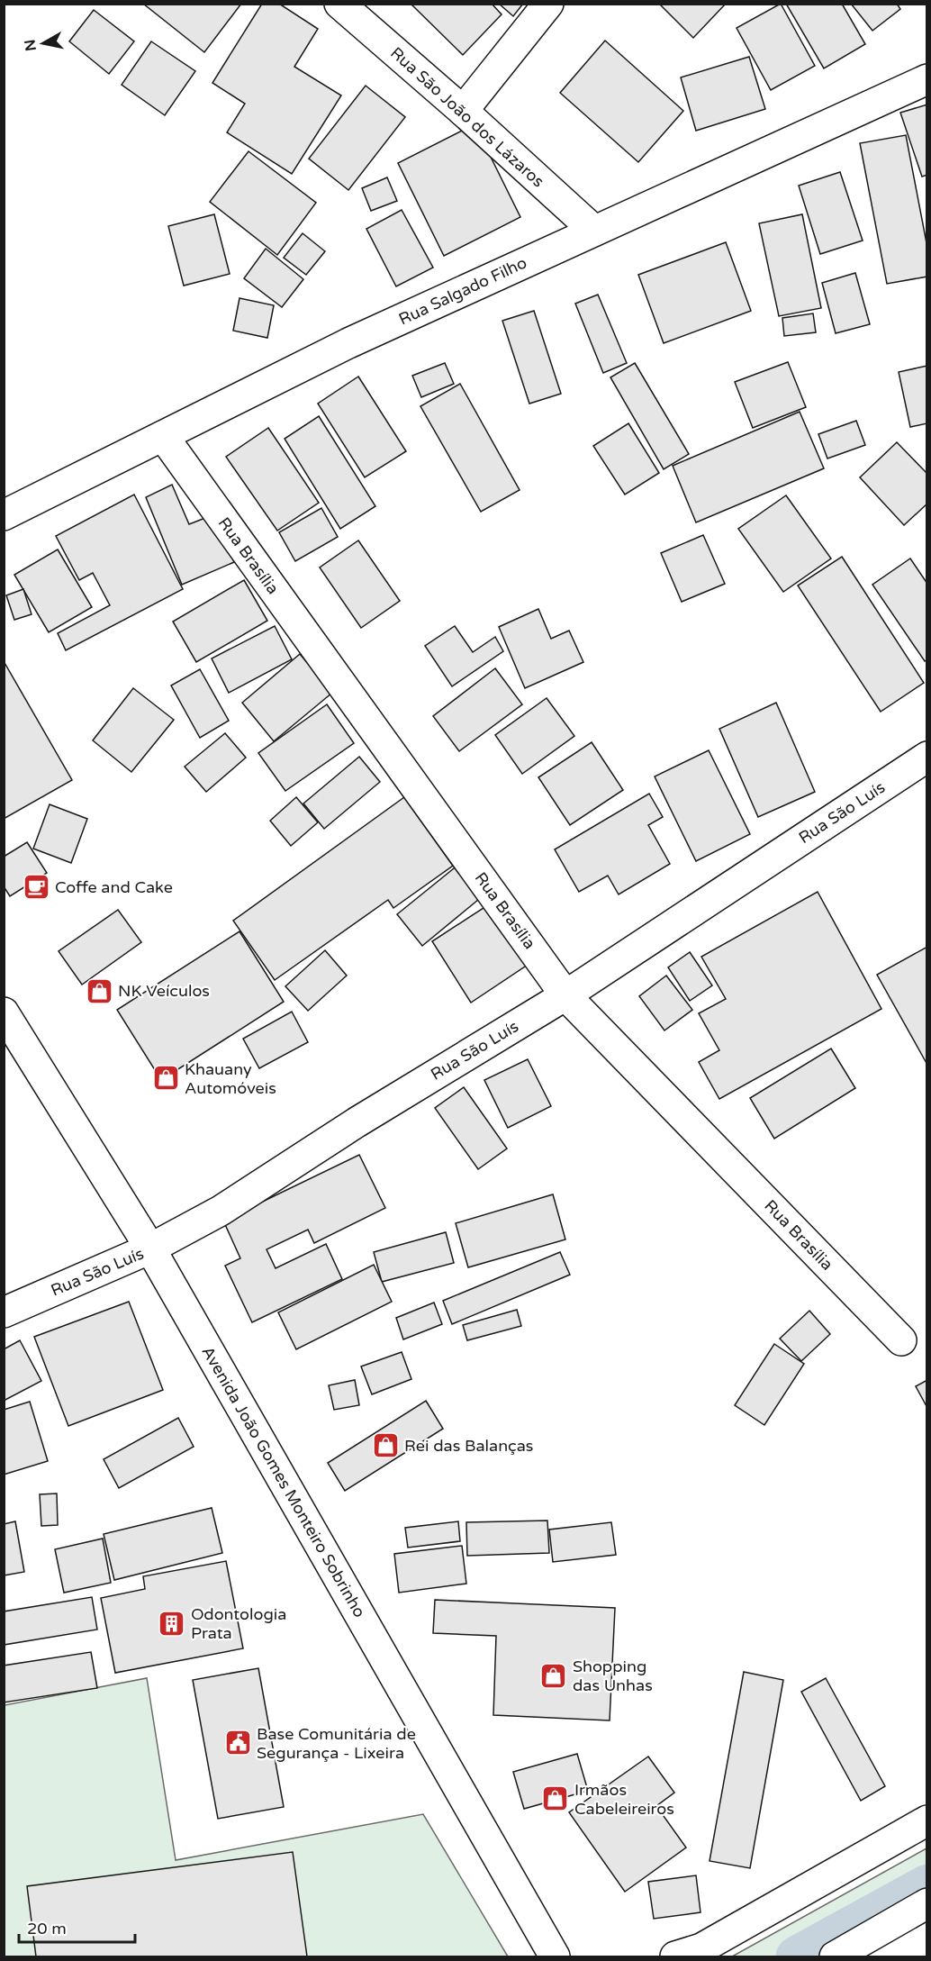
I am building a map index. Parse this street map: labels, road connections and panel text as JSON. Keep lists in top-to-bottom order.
{
  "streets": {
    "street": [
      "Rua São João dos Lázaros",
      "Rua Salgado Filho",
      "Rua Brasília",
      "Rua São Luís",
      "Avenida João Gomes Monteiro Sobrinho"
    ]
  },
  "crossings": [
    ["Rua São João dos Lázaros", "Rua Salgado Filho"],
    ["Rua Salgado Filho", "Rua Brasília"],
    ["Rua Brasília", "Rua São Luís"],
    ["Rua São Luís", "Avenida João Gomes Monteiro Sobrinho"]
  ],
  "places": {
    "cafe": ["Coffe and Cake"],
    "shop": [
      "NK Veículos",
      "Khauany Automóveis",
      "Rei das Balanças",
      "Shopping das Unhas",
      "Irmãos Cabeleireiros"
    ],
    "building": ["Odontologia Prata"],
    "public building": ["Base Comunitária de Segurança - Lixeira"]
  },
  "scale_bar": "20 m",
  "north": "left"
}
